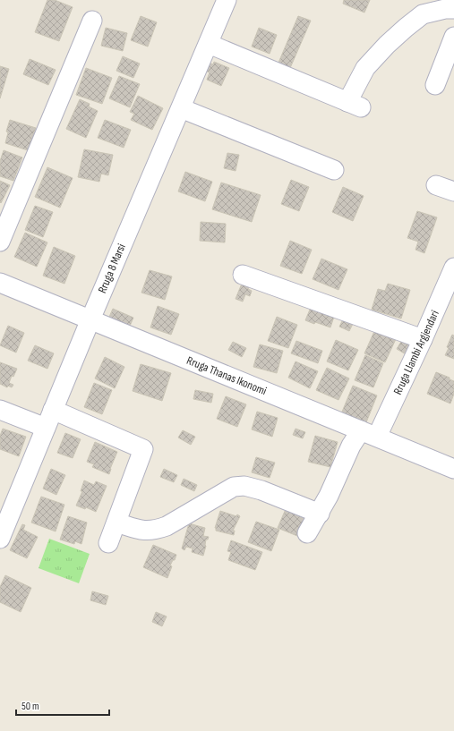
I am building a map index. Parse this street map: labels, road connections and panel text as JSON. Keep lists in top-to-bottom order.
{
  "streets": {
    "street": ["Rruga 8 Marsi", "Rruga Llambi Argjendari", "Rruga Thanas Ikonomi"]
  },
  "crossings": [
    ["Rruga 8 Marsi", "Rruga Thanas Ikonomi"],
    ["Rruga Llambi Argjendari", "Rruga Thanas Ikonomi"]
  ],
  "scale_bar": "50 m"
}
